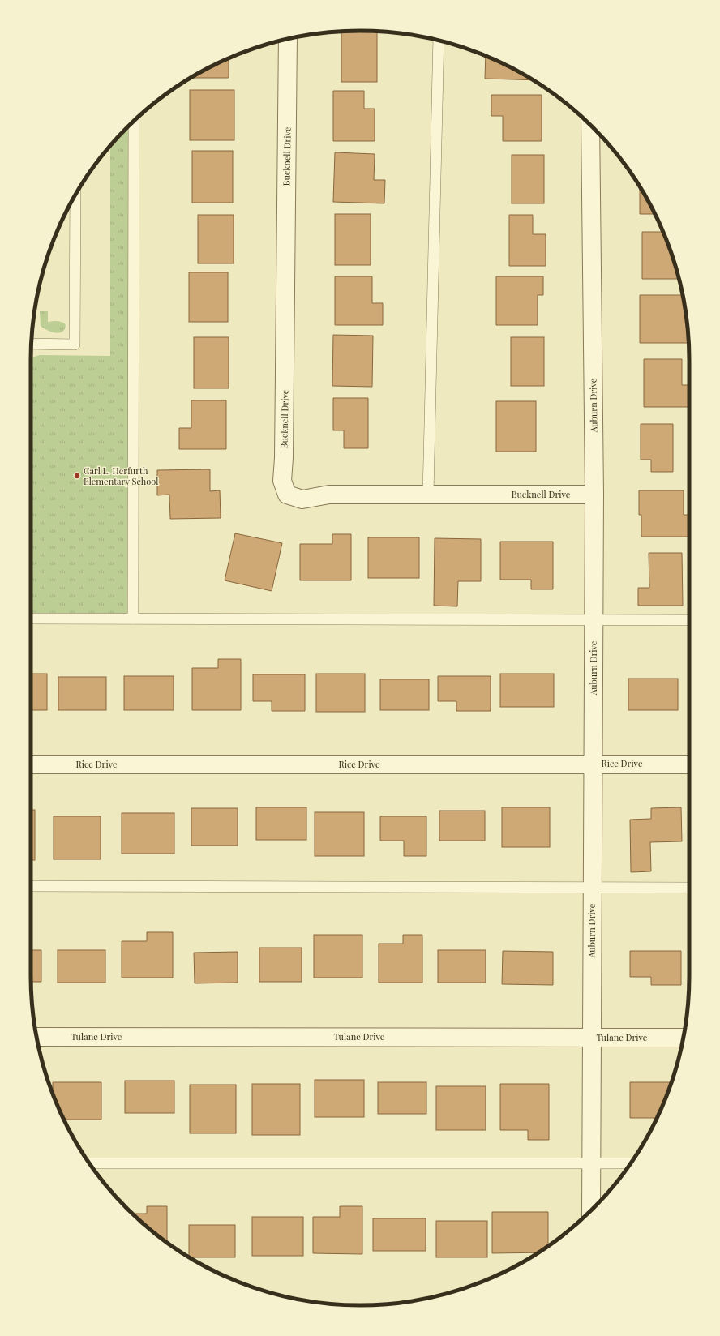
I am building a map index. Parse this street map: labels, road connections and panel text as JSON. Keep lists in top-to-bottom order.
{
  "streets": {
    "street": [
      "Bucknell Drive",
      "Auburn Drive",
      "Rice Drive",
      "Tulane Drive"
    ]
  },
  "crossings": [
    ["Bucknell Drive", "Auburn Drive"],
    ["Auburn Drive", "Rice Drive"],
    ["Auburn Drive", "Tulane Drive"]
  ],
  "places": ["Carl L. Herfurth Elementary School"]
}
